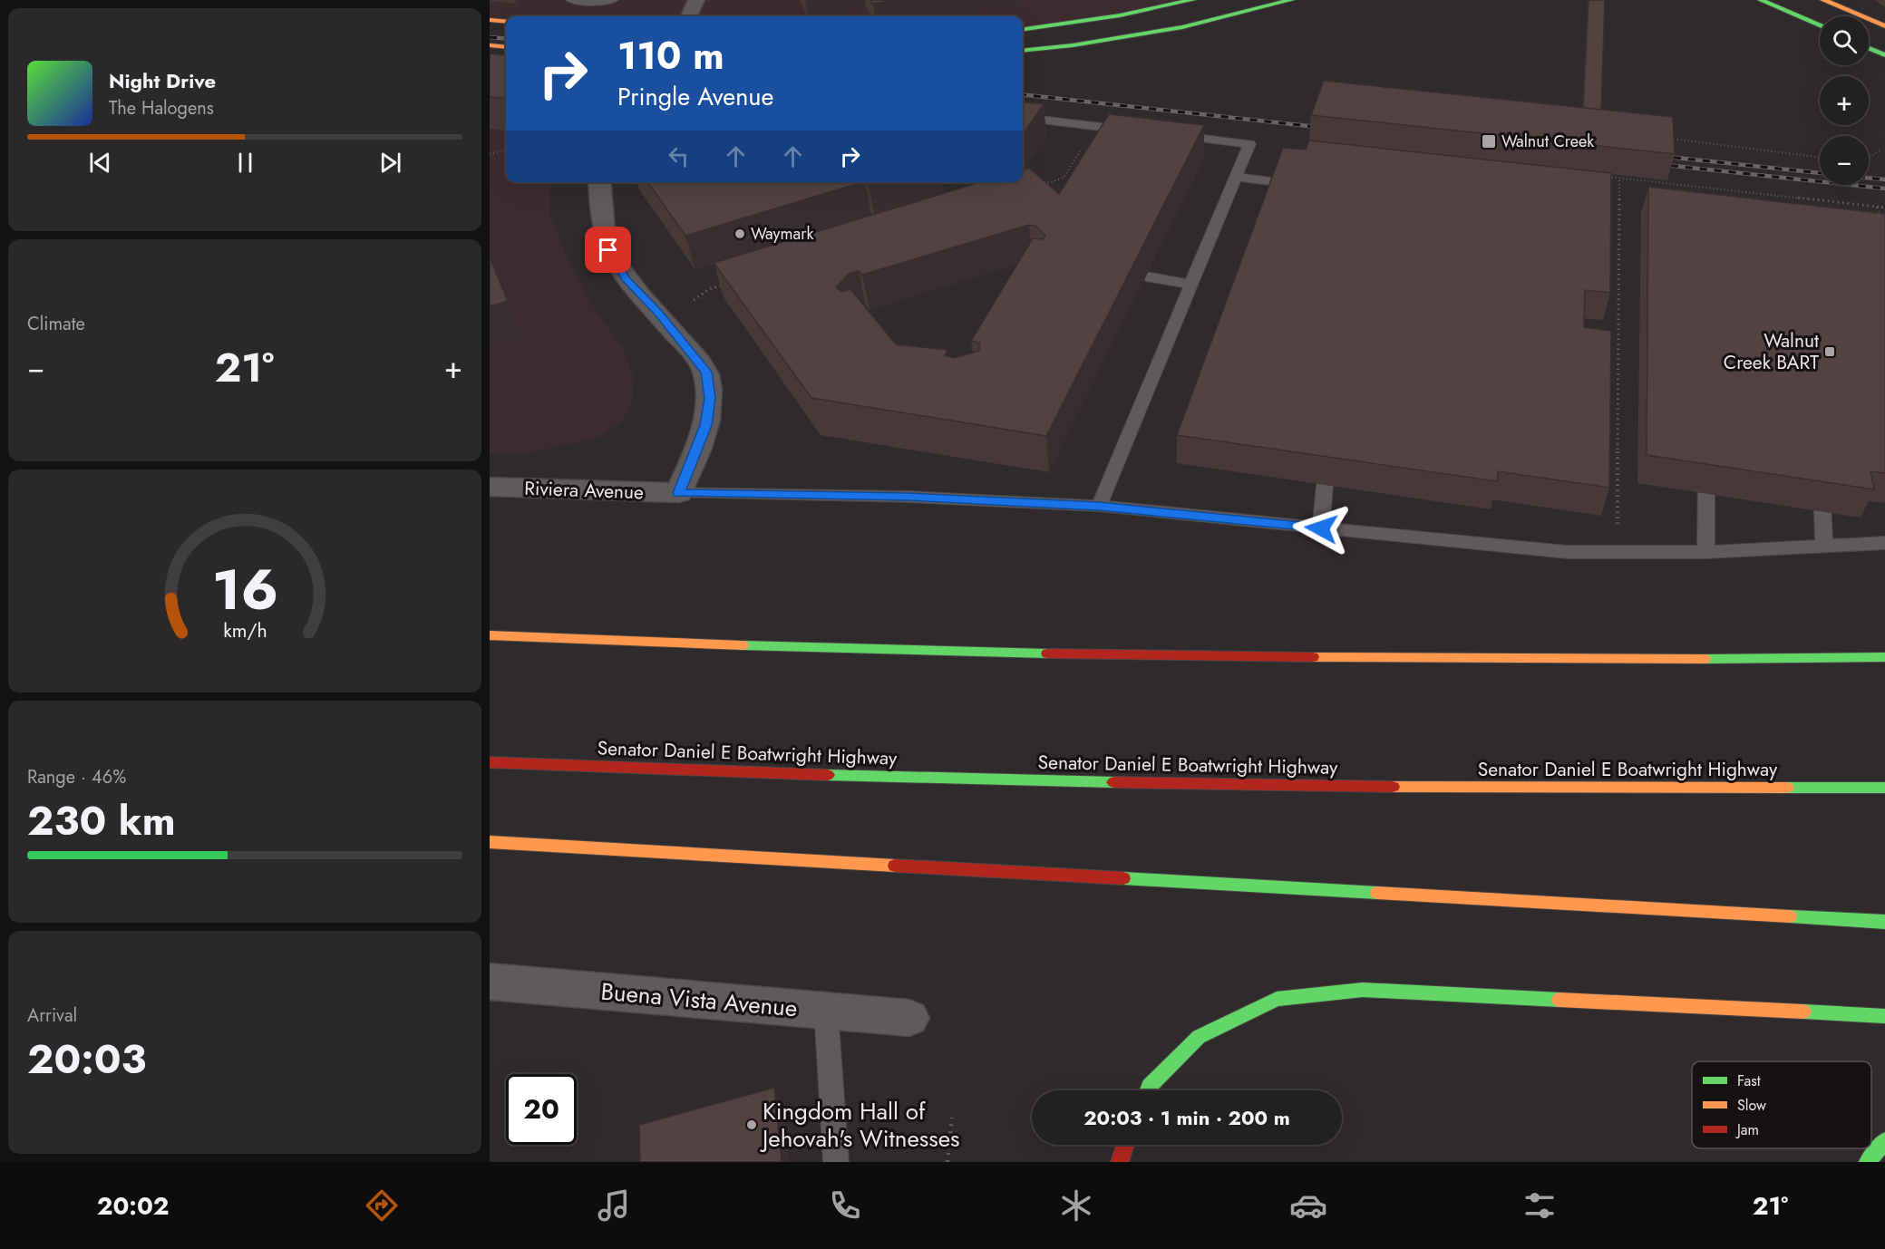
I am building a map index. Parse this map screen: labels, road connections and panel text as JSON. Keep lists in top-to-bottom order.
{
  "streets": {
    "main road": ["Senator Daniel E Boatwright Highway"],
    "street": ["Riviera Avenue", "Buena Vista Avenue"]
  },
  "places": {
    "transit": ["Walnut Creek", "Walnut Creek BART"],
    "other": ["Waymark", "Kingdom Hall of Jehovah's Witnesses"]
  },
  "legend": ["Fast", "Slow", "Jam"],
  "page": {
    "map_buttons": ["+", "−"],
    "turn": ["110 m", "Pringle Avenue"],
    "song": ["Night Drive", "The Halogens"],
    "tile": [
      "Climate",
      ["Range · 46%", "230 km"],
      ["Arrival", "20:03"]
    ],
    "heat": ["−", "21°", "+"],
    "limit": "20",
    "trip": "20:03 · 1 min · 200 m",
    "tabs": ["20:02", "21°"],
    "gauge": ["16", "km/h"]
  }
}
